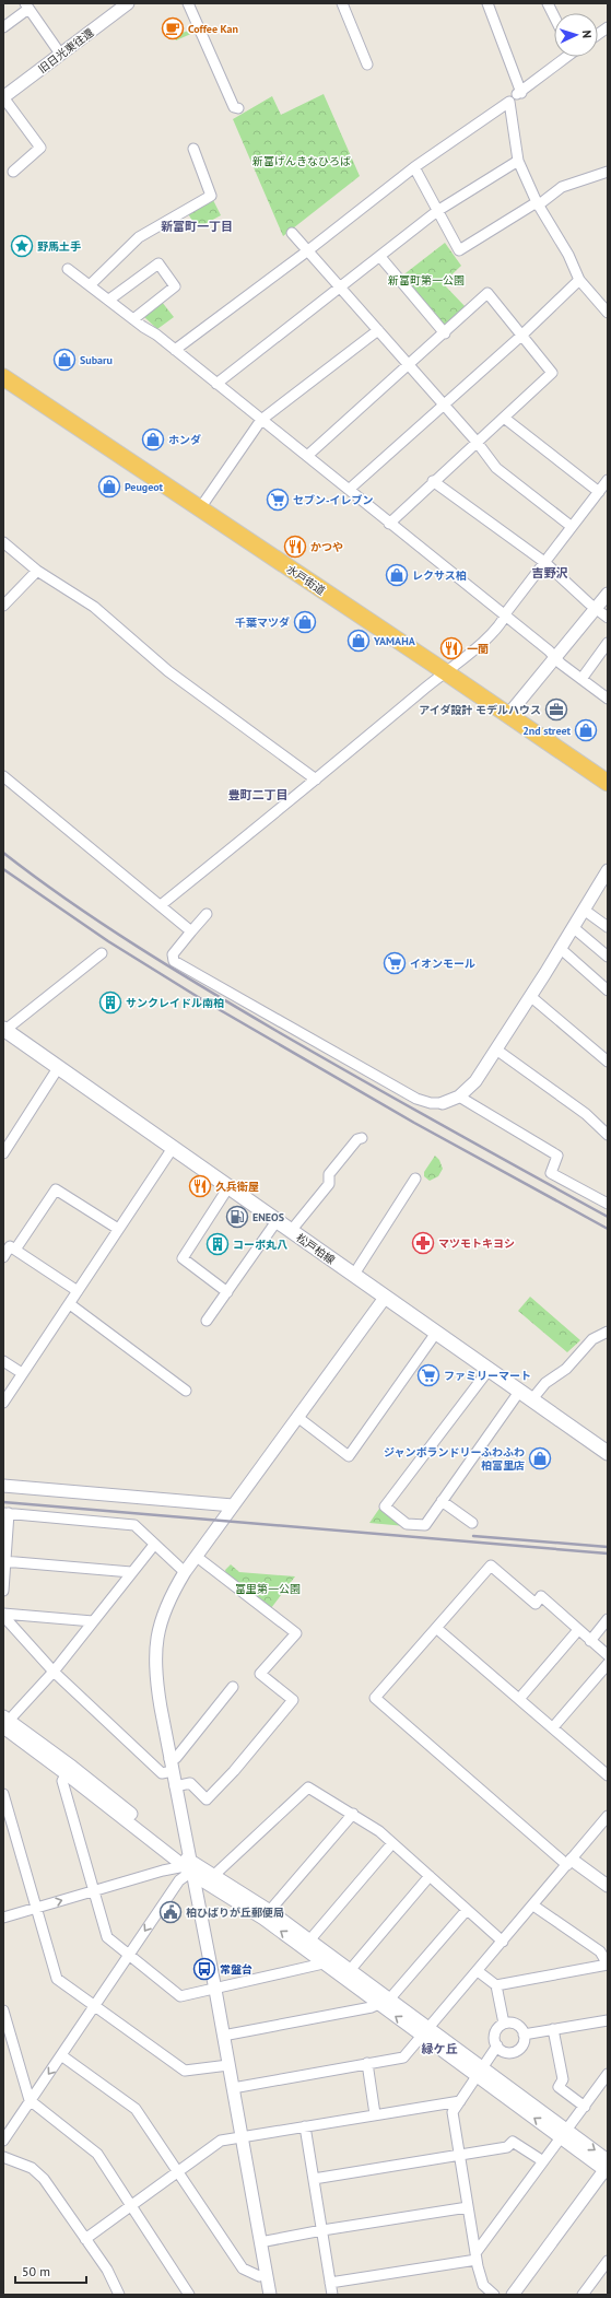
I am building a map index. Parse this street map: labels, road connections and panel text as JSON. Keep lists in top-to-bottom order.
{
  "streets": {
    "highway": ["水戸街道"],
    "main road": ["松戸柏線"],
    "street": ["旧日光東往還"]
  },
  "districts": [
    "新富町一丁目",
    "吉野沢",
    "豊町二丁目",
    "緑ケ丘"
  ],
  "parks": ["新富げんきなひろば", "新富町第一公園", "富里第一公園"],
  "places": {
    "cafe": ["Coffee Kan"],
    "place": ["野馬土手"],
    "shop": [
      "Subaru",
      "ホンダ",
      "Peugeot",
      "レクサス柏",
      "千葉マツダ",
      "YAMAHA",
      "2nd street",
      "ジャンボランドリーふわふわ 柏富里店"
    ],
    "supermarket": ["セブン-イレブン", "イオンモール", "ファミリーマート"],
    "restaurant": ["かつや", "一蘭", "久兵衛屋"],
    "office": ["アイダ設計 モデルハウス"],
    "building": ["サンクレイドル南柏", "コーポ丸八"],
    "fuel station": ["ENEOS"],
    "pharmacy": ["マツモトキヨシ"],
    "public building": ["柏ひばりが丘郵便局"],
    "bus stop": ["常盤台"]
  },
  "scale_bar": "50 m",
  "north": "right"
}
